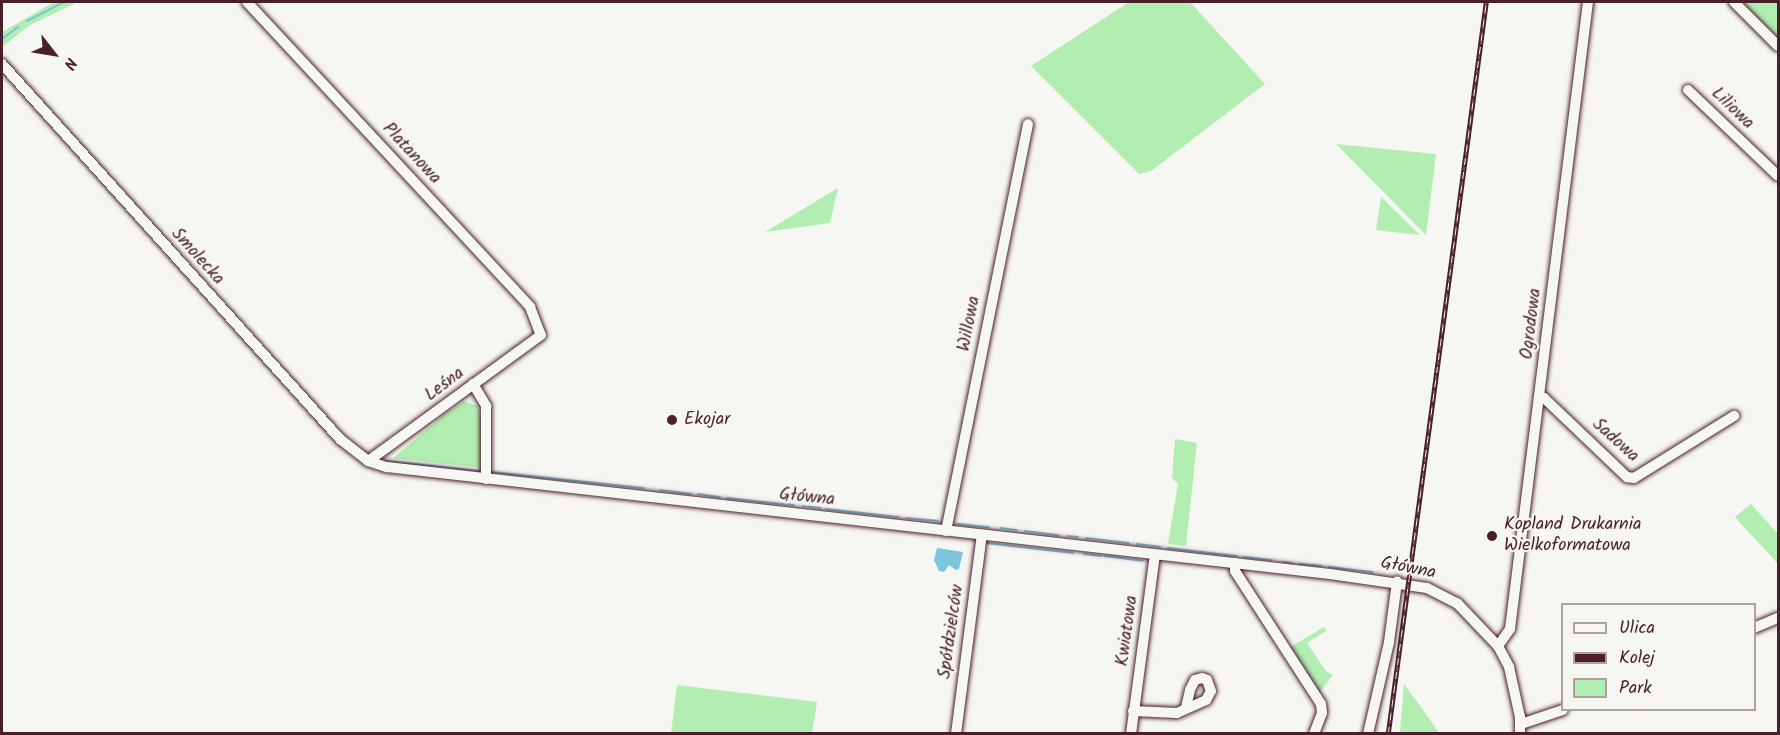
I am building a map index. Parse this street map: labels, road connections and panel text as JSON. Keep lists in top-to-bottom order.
{
  "streets": {
    "street": [
      "Liliowa",
      "Platanowa",
      "Smolecka",
      "Willowa",
      "Ogrodowa",
      "Leśna",
      "Sadowa",
      "Główna",
      "Kwiatowa",
      "Spółdzielców"
    ]
  },
  "crossings": [
    ["Platanowa", "Leśna"],
    ["Smolecka", "Leśna"],
    ["Smolecka", "Główna"],
    ["Willowa", "Główna"],
    ["Ogrodowa", "Sadowa"],
    ["Ogrodowa", "Główna"],
    ["Leśna", "Główna"],
    ["Główna", "Kwiatowa"],
    ["Główna", "Spółdzielców"]
  ],
  "places": ["Ekojar", "Kopland Drukarnia Wielkoformatowa"],
  "legend": ["Ulica", "Kolej", "Park"],
  "north": "bottom right"
}
